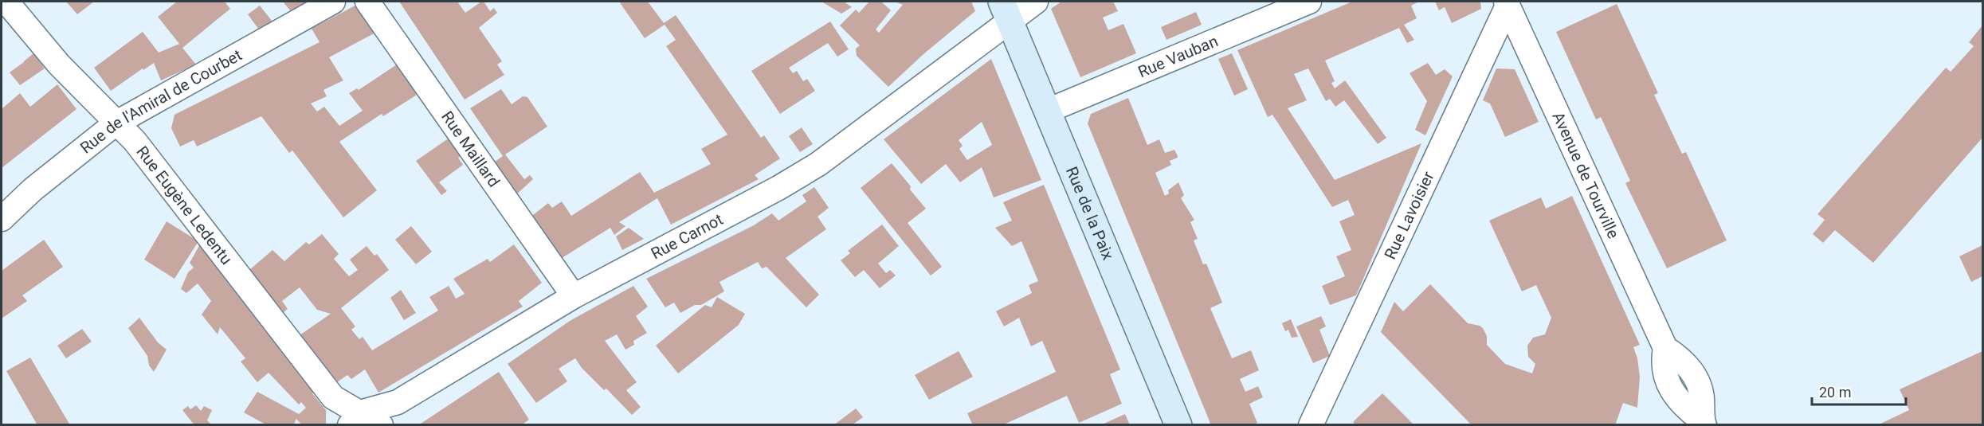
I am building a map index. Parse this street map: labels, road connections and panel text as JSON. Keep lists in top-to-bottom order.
{
  "streets": {
    "main road": ["Rue de la Paix"],
    "street": [
      "Rue Vauban",
      "Rue de l'Amiral de Courbet",
      "Rue Maillard",
      "Avenue de Tourville",
      "Rue Eugène Ledentu",
      "Rue Lavoisier",
      "Rue Carnot"
    ]
  },
  "crossings": [
    ["Rue Vauban", "Rue de la Paix"],
    ["Rue de l'Amiral de Courbet", "Rue Eugène Ledentu"],
    ["Rue Maillard", "Rue Carnot"],
    ["Avenue de Tourville", "Rue Lavoisier"],
    ["Rue Eugène Ledentu", "Rue Carnot"],
    ["Rue de la Paix", "Rue Carnot"]
  ],
  "scale_bar": "20 m"
}
